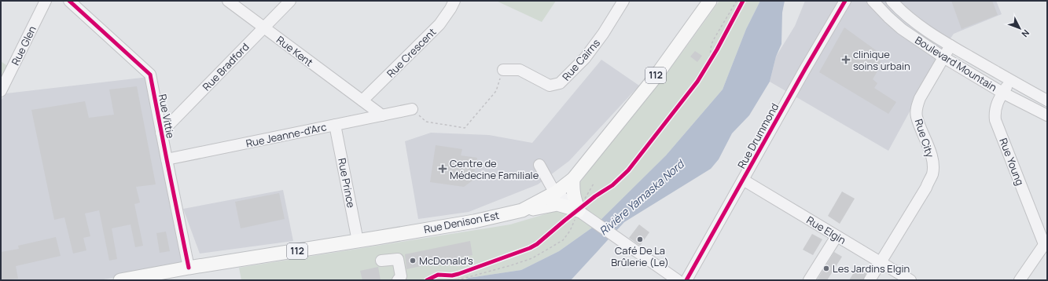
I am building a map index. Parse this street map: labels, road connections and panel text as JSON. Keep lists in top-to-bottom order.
{
  "streets": {
    "main road": ["112", "Rue Denison Est"],
    "street": [
      "Rue Glen",
      "Rue Kent",
      "Rue Crescent",
      "Rue Cairns",
      "Boulevard Mountain",
      "Rue Bradford",
      "Rue Vittie",
      "Rue Jeanne-d'Arc",
      "Rue Drummond",
      "Rue City",
      "Rue Young",
      "Rue Prince",
      "Rue Elgin"
    ]
  },
  "crossings": [
    ["Rue Kent", "Rue Crescent"],
    ["Rue Kent", "Rue Bradford"],
    ["Boulevard Mountain", "Rue City"],
    ["Boulevard Mountain", "Rue Young"],
    ["Rue Bradford", "Rue Vittie"],
    ["Rue Vittie", "Rue Jeanne-d'Arc"],
    ["Rue Vittie", "Rue Denison Est"],
    ["Rue Jeanne-d'Arc", "Rue Prince"],
    ["Rue Drummond", "Rue Elgin"],
    ["Rue City", "Rue Elgin"],
    ["Rue Prince", "Rue Denison Est"]
  ],
  "water": ["Rivière Yamaska Nord"],
  "places": {
    "health": ["clinique soins urbain", "Centre de Médecine Familiale"],
    "other": ["Café De La Brûlerie (Le)", "McDonald's", "Les Jardins Elgin"]
  },
  "north": "bottom right"
}
